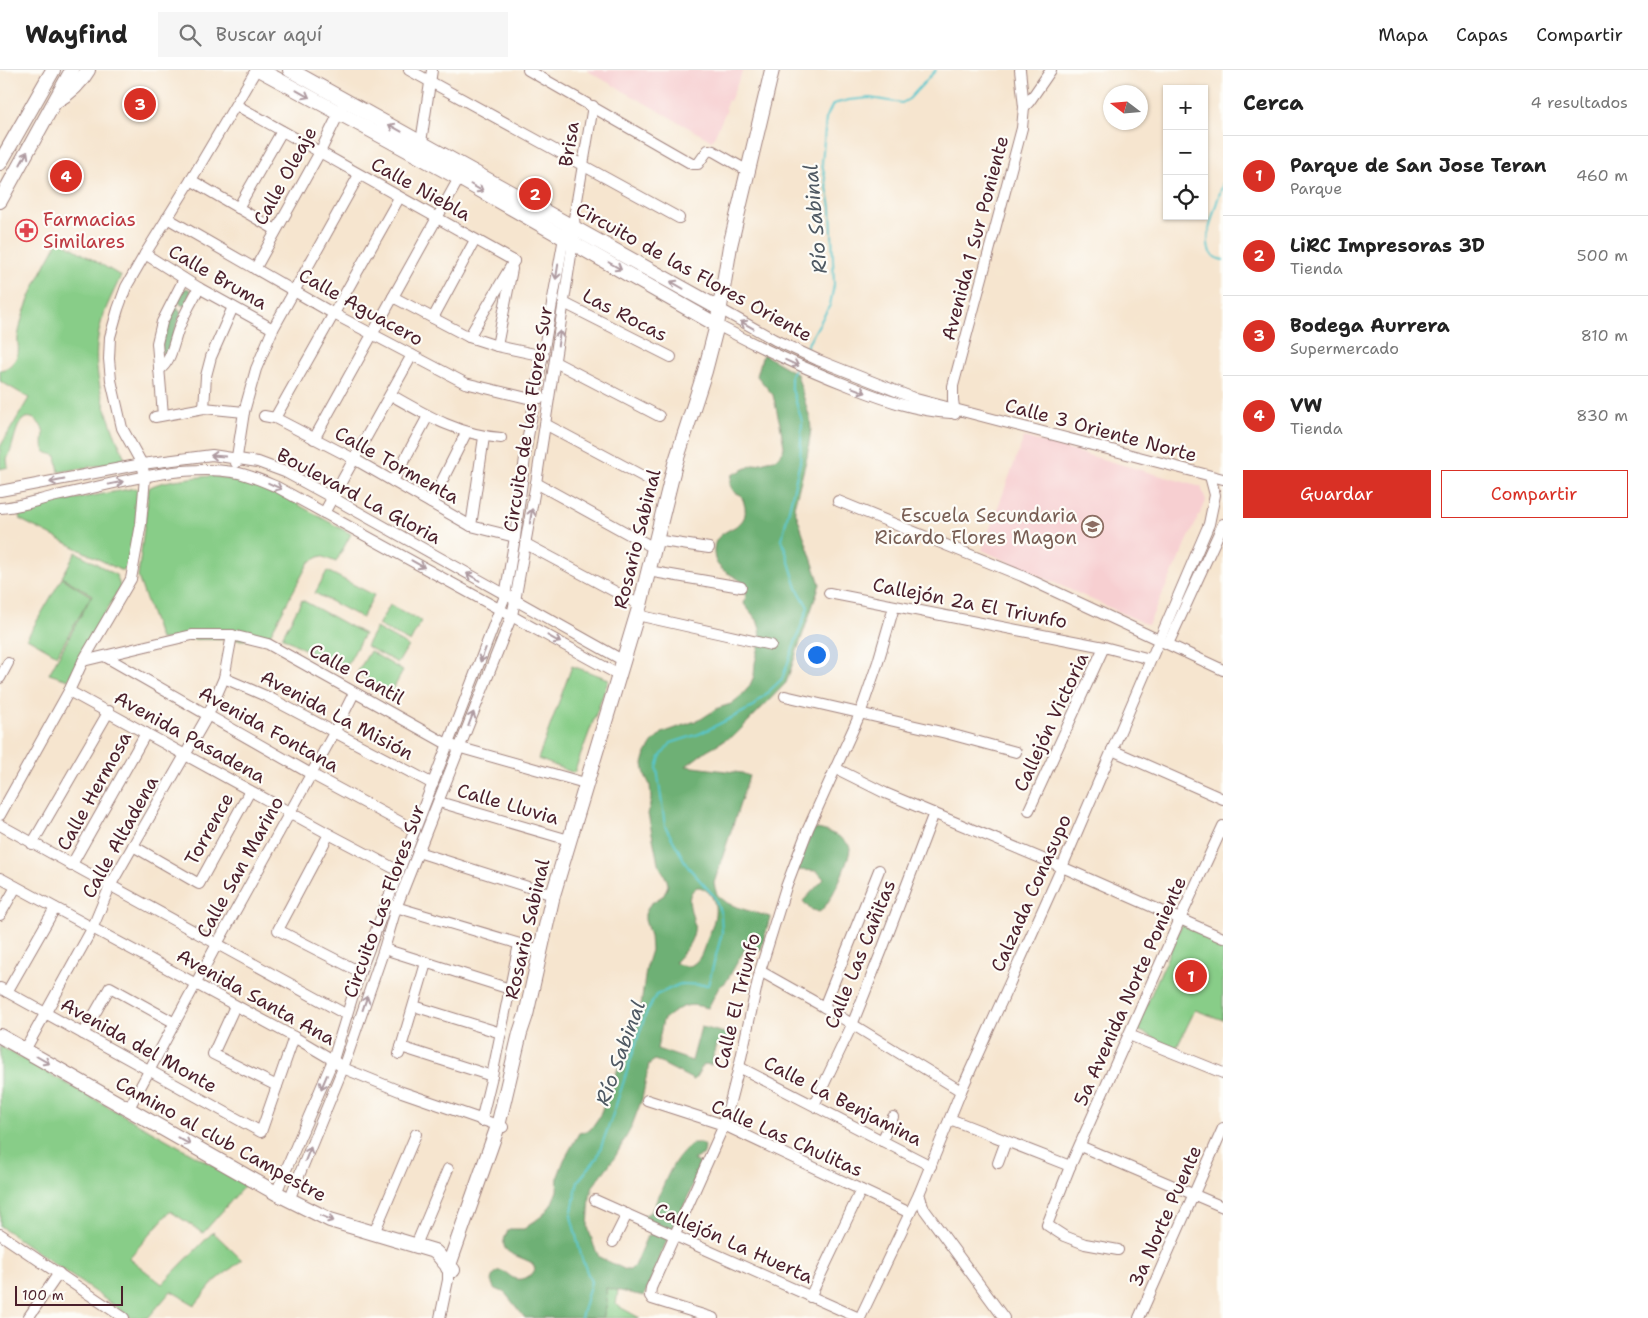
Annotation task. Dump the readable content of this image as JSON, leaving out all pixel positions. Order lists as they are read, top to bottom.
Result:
{
  "streets": {
    "main road": ["Circuito de las Flores Oriente", "Rosario Sabinal", "Camino al club Campestre"],
    "street": [
      "Brisa",
      "Calle Oleaje",
      "Calle Niebla",
      "Avenida 1 Sur Poniente",
      "Calle Bruma",
      "Calle Aguacero",
      "Las Rocas",
      "Circuito de las Flores Sur",
      "Calle 3 Oriente Norte",
      "Calle Tormenta",
      "Boulevard La Gloria",
      "Callejón 2a El Triunfo",
      "Calle Cantil",
      "Avenida La Misión",
      "Callejón Victoria",
      "Avenida Fontana",
      "Avenida Pasadena",
      "Calle Hermosa",
      "Calle Lluvia",
      "Torrence",
      "Calle Altadena",
      "Calle San Marino",
      "Calzada Conasupo",
      "Circuito Las Flores Sur",
      "Calle Las Cañitas",
      "5a Avenida Norte Poniente",
      "Avenida Santa Ana",
      "Calle El Triunfo",
      "Avenida del Monte",
      "Calle La Benjamina",
      "Calle Las Chulitas",
      "3a Norte Puente",
      "Callejón La Huerta"
    ]
  },
  "crossings": [
    ["Brisa", "Circuito de las Flores Oriente"],
    ["Brisa", "Circuito de las Flores Sur"],
    ["Calle Oleaje", "Calle Niebla"],
    ["Calle Oleaje", "Calle Aguacero"],
    ["Avenida 1 Sur Poniente", "Calle 3 Oriente Norte"],
    ["Circuito de las Flores Oriente", "Circuito de las Flores Sur"],
    ["Circuito de las Flores Oriente", "Calle 3 Oriente Norte"],
    ["Circuito de las Flores Oriente", "Rosario Sabinal"],
    ["Calle Aguacero", "Circuito de las Flores Sur"],
    ["Calle Aguacero", "Calle Tormenta"],
    ["Las Rocas", "Circuito de las Flores Sur"],
    ["Circuito de las Flores Sur", "Boulevard La Gloria"],
    ["Circuito de las Flores Sur", "Circuito Las Flores Sur"],
    ["Calle 3 Oriente Norte", "Calzada Conasupo"],
    ["Boulevard La Gloria", "Rosario Sabinal"],
    ["Boulevard La Gloria", "Circuito Las Flores Sur"],
    ["Rosario Sabinal", "Calle Cantil"],
    ["Rosario Sabinal", "Calle Lluvia"],
    ["Rosario Sabinal", "Avenida Santa Ana"],
    ["Callejón 2a El Triunfo", "Callejón Victoria"],
    ["Callejón 2a El Triunfo", "Calzada Conasupo"],
    ["Callejón 2a El Triunfo", "Calle El Triunfo"],
    ["Calle Cantil", "Avenida Fontana"],
    ["Calle Cantil", "Calle Altadena"],
    ["Calle Cantil", "Calle San Marino"],
    ["Calle Cantil", "Circuito Las Flores Sur"],
    ["Avenida La Misión", "Calle Altadena"],
    ["Avenida La Misión", "Calle San Marino"],
    ["Avenida Fontana", "Calle Altadena"],
    ["Avenida Fontana", "Calle San Marino"],
    ["Avenida Pasadena", "Calle Hermosa"],
    ["Avenida Pasadena", "Torrence"],
    ["Avenida Pasadena", "Calle Altadena"],
    ["Avenida Pasadena", "Calle San Marino"],
    ["Calle Lluvia", "Circuito Las Flores Sur"],
    ["Torrence", "Calle Altadena"],
    ["Calle Altadena", "Avenida Santa Ana"],
    ["Calle Altadena", "Avenida del Monte"],
    ["Calle Altadena", "Camino al club Campestre"],
    ["Calle San Marino", "Avenida Santa Ana"],
    ["Calle San Marino", "Avenida del Monte"],
    ["Calle San Marino", "Camino al club Campestre"],
    ["Calzada Conasupo", "Calle La Benjamina"],
    ["Calzada Conasupo", "Calle Las Chulitas"],
    ["Calzada Conasupo", "Callejón La Huerta"],
    ["Circuito Las Flores Sur", "Avenida Santa Ana"],
    ["Circuito Las Flores Sur", "Camino al club Campestre"],
    ["Calle Las Cañitas", "Calle La Benjamina"],
    ["Calle El Triunfo", "Calle La Benjamina"],
    ["Calle El Triunfo", "Calle Las Chulitas"],
    ["Calle El Triunfo", "Callejón La Huerta"]
  ],
  "one_way": ["Camino al club Campestre"],
  "water": ["Río Sabinal"],
  "places": {
    "pharmacy": ["Farmacias Similares"],
    "school or university": ["Escuela Secundaria Ricardo Flores Magon"]
  },
  "scale_bar": "100 m",
  "north": "left",
  "page": {
    "header": "Wayfind",
    "search": "Buscar aquí",
    "nav": ["Mapa", "Capas", "Compartir"],
    "heading": ["Cerca", "4 resultados"],
    "map_buttons": ["+", "−"],
    "pins": [
      "3",
      "4",
      "2",
      "1"
    ],
    "list": [
      {
        "mark": "1",
        "name": "Parque de San Jose Teran",
        "note": "Parque",
        "value": "460 m"
      },
      {
        "mark": "2",
        "name": "LiRC Impresoras 3D",
        "note": "Tienda",
        "value": "500 m"
      },
      {
        "mark": "3",
        "name": "Bodega Aurrera",
        "note": "Supermercado",
        "value": "810 m"
      },
      {
        "mark": "4",
        "name": "VW",
        "note": "Tienda",
        "value": "830 m"
      }
    ],
    "buttons": ["Guardar", "Compartir"],
    "scale": "100 m"
  }
}
